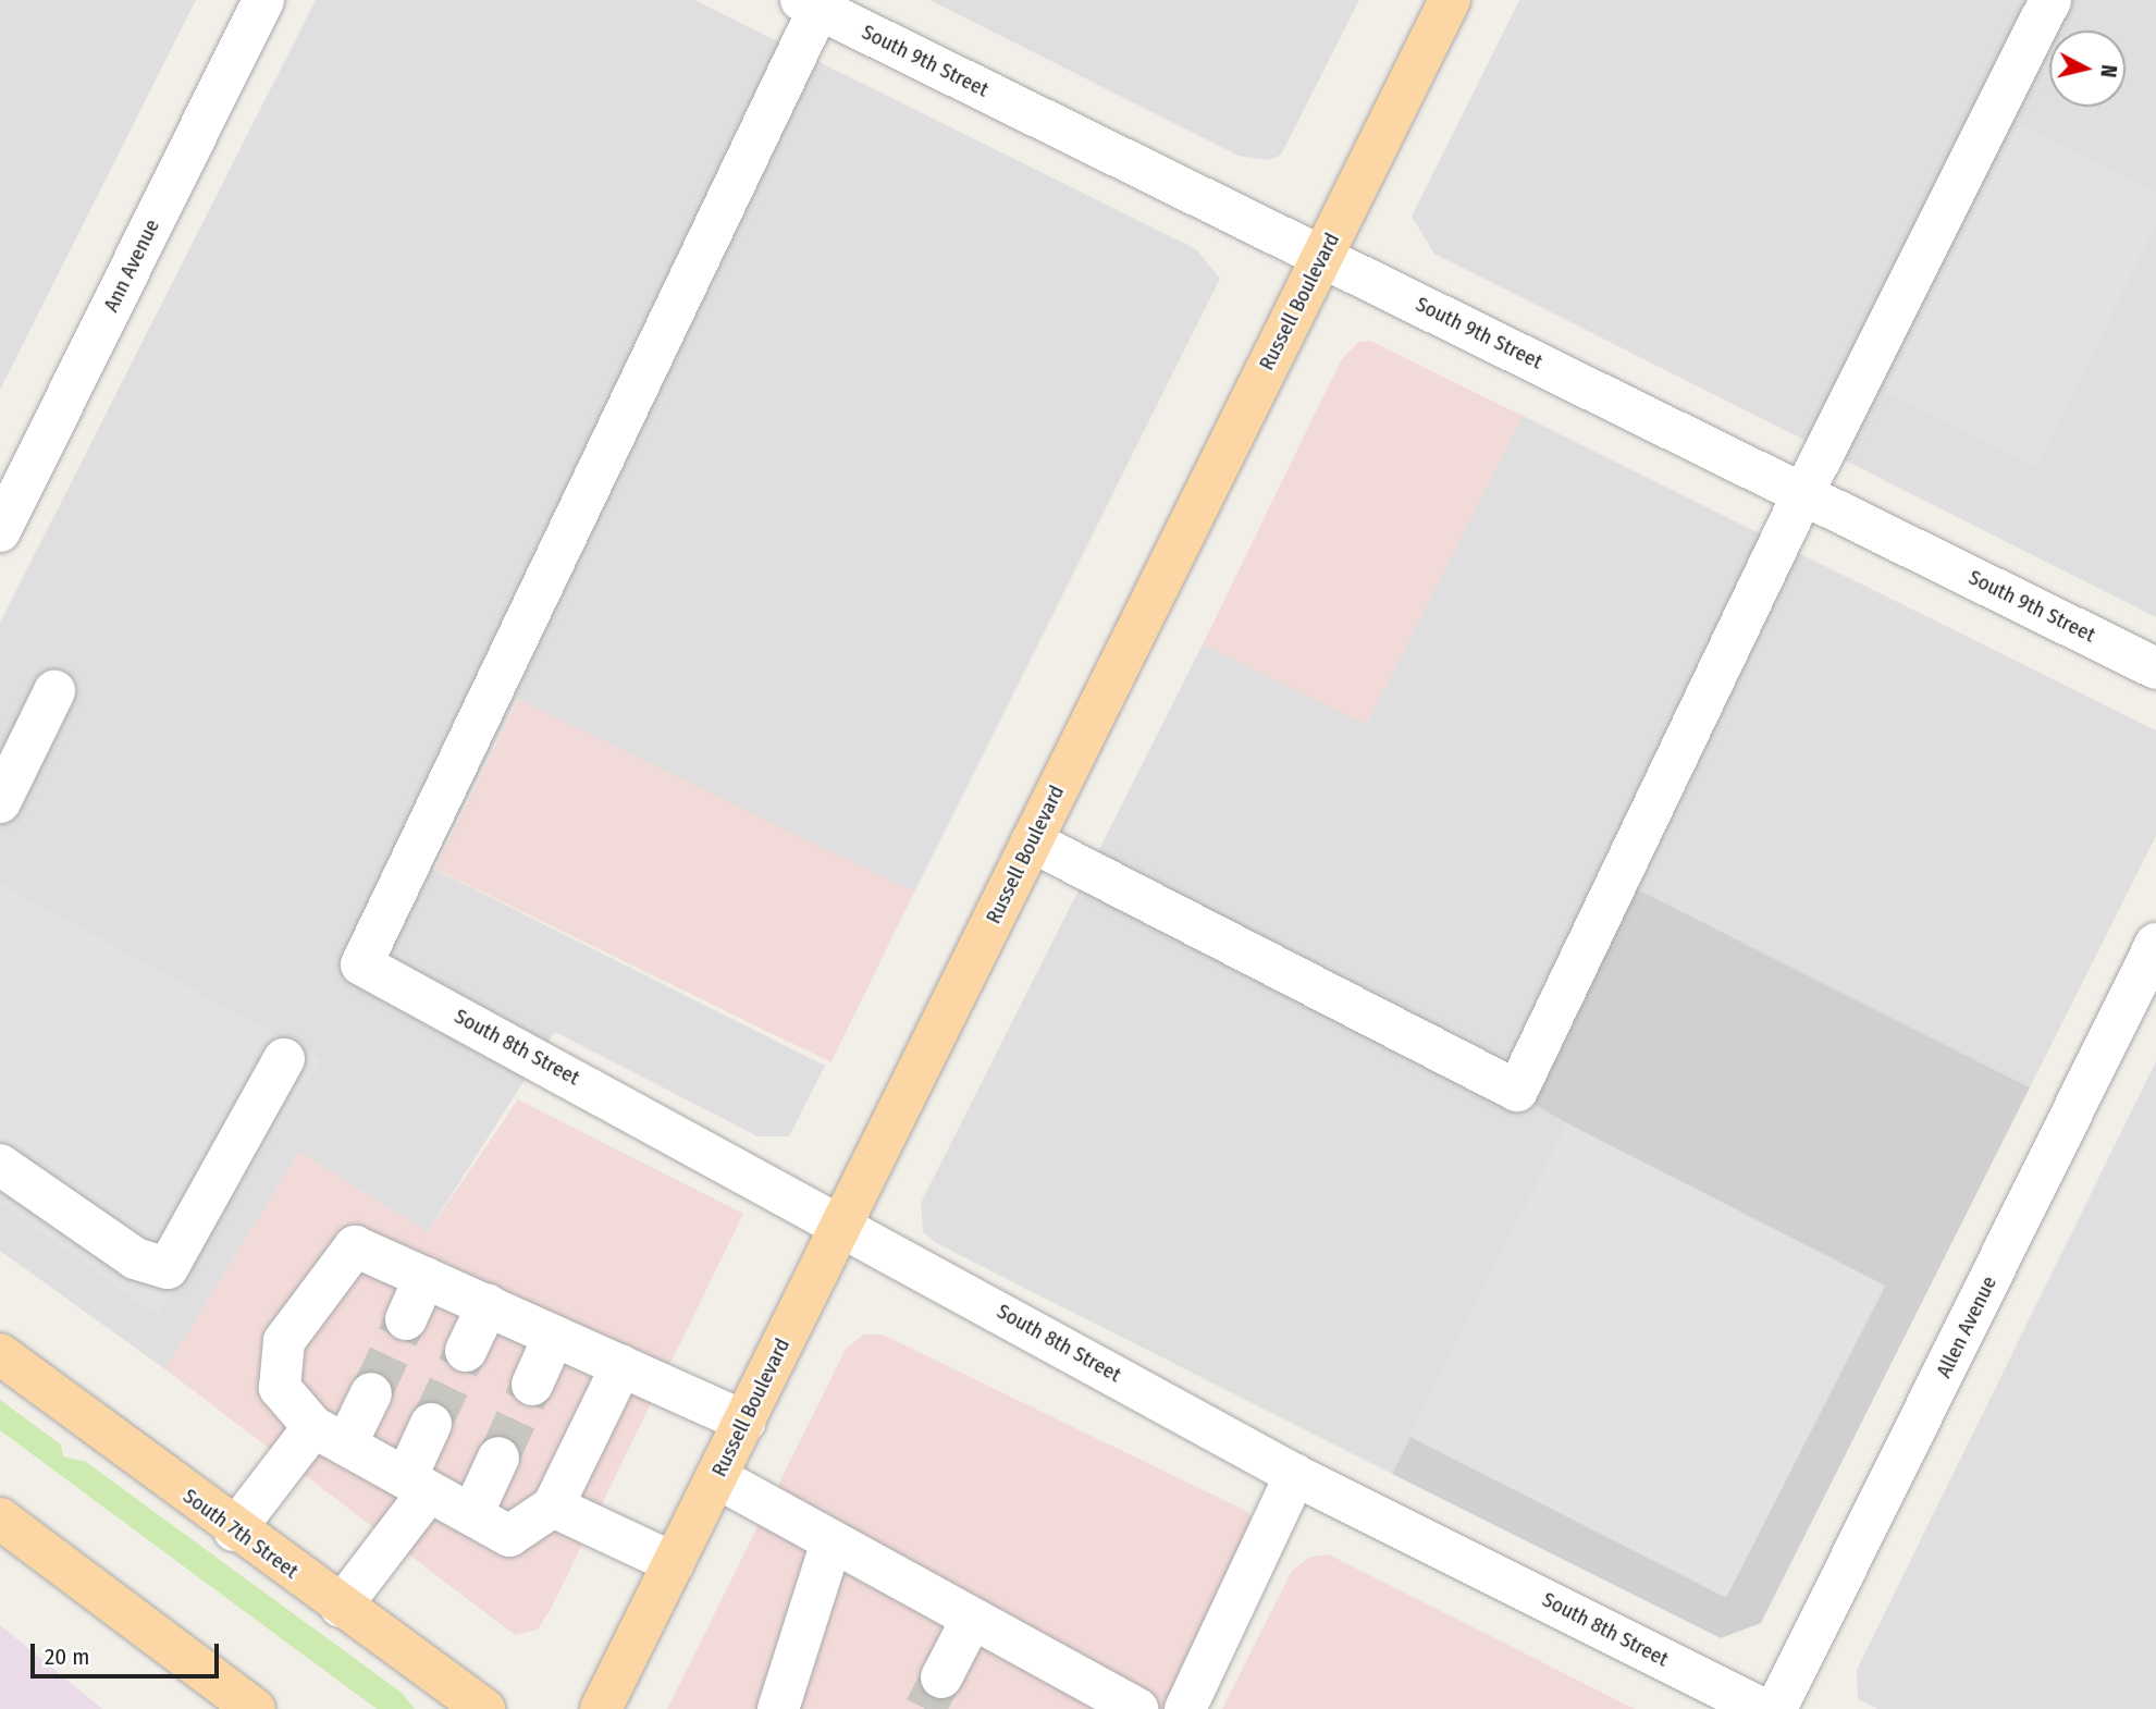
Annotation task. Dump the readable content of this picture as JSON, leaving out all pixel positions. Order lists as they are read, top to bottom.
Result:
{
  "streets": {
    "main road": ["Russell Boulevard", "South 7th Street"],
    "street": [
      "South 9th Street",
      "Ann Avenue",
      "South 8th Street",
      "Allen Avenue"
    ]
  },
  "crossings": [
    ["South 9th Street", "Russell Boulevard"],
    ["South 9th Street", "South 8th Street"],
    ["Russell Boulevard", "South 8th Street"]
  ],
  "scale_bar": "20 m",
  "north": "right"
}
